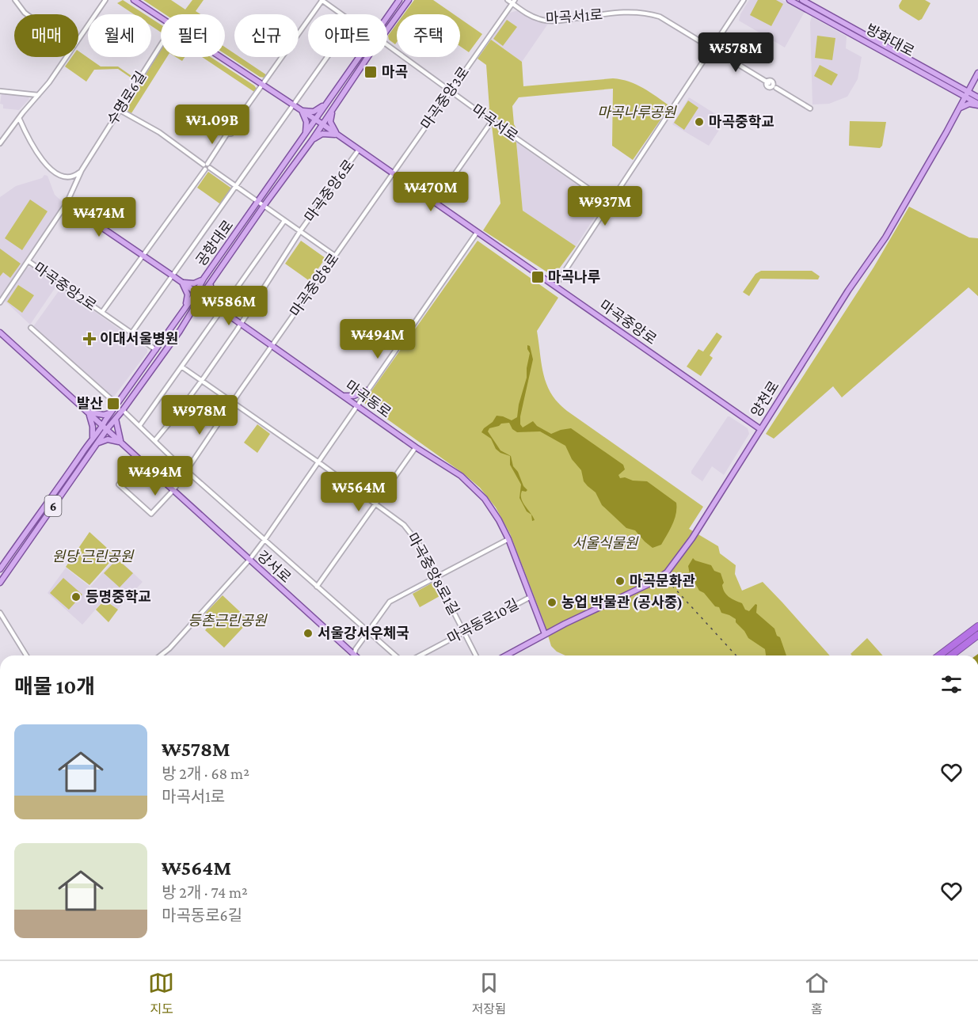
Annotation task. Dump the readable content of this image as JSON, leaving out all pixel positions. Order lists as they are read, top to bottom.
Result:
{
  "streets": {
    "main road": [
      "방화대로",
      "공항대로",
      "마곡중앙로",
      "마곡동로",
      "양천로",
      "6",
      "강서로"
    ],
    "street": [
      "마곡서1로",
      "수명로6길",
      "마곡중앙3로",
      "마곡서로",
      "마곡중앙6로",
      "마곡중앙8로",
      "마곡중앙2로",
      "마곡중앙8로1길",
      "마곡동로10길"
    ]
  },
  "crossings": [
    ["마곡서1로", "마곡중앙3로"],
    ["방화대로", "양천로"],
    ["수명로6길", "마곡중앙2로"],
    ["수명로6길", "마곡동로"],
    ["마곡중앙3로", "마곡서로"],
    ["마곡중앙3로", "마곡중앙8로"],
    ["마곡중앙3로", "마곡중앙로"],
    ["마곡중앙6로", "공항대로"],
    ["마곡중앙6로", "마곡중앙8로"],
    ["마곡중앙6로", "마곡중앙로"],
    ["마곡중앙6로", "마곡동로"],
    ["공항대로", "마곡중앙2로"],
    ["공항대로", "마곡중앙로"],
    ["공항대로", "마곡동로"],
    ["공항대로", "강서로"],
    ["마곡중앙8로", "마곡중앙로"],
    ["마곡중앙8로", "마곡동로"],
    ["마곡중앙8로", "강서로"],
    ["마곡중앙8로", "마곡중앙8로1길"],
    ["마곡중앙2로", "마곡중앙로"],
    ["마곡중앙2로", "마곡동로"],
    ["마곡중앙로", "양천로"],
    ["마곡동로", "양천로"],
    ["마곡동로", "마곡동로10길"],
    ["마곡중앙8로1길", "마곡동로10길"]
  ],
  "parks": [
    "마곡나루공원",
    "서울식물원",
    "원당 근린공원",
    "등촌근린공원"
  ],
  "places": {
    "transit": ["마곡", "마곡나루", "발산"],
    "other": [
      "마곡중학교",
      "마곡문화관",
      "등명중학교",
      "농업 박물관 (공사중)",
      "서울강서우체국"
    ],
    "health": ["이대서울병원"]
  },
  "page": {
    "chip": [
      "매매",
      "월세",
      "필터",
      "신규",
      "아파트",
      "주택"
    ],
    "price": [
      "₩578M",
      "₩1.09B",
      "₩470M",
      "₩937M",
      "₩474M",
      "₩586M",
      "₩494M",
      "₩978M",
      "₩494M",
      "₩564M"
    ],
    "heading": "매물 10개",
    "list": [
      {
        "name": "₩578M",
        "note": "방 2개 · 68 m² · 마곡서1로"
      },
      {
        "name": "₩564M",
        "note": "방 2개 · 74 m² · 마곡동로6길"
      }
    ],
    "tabs": ["지도", "저장됨", "홈"]
  }
}
